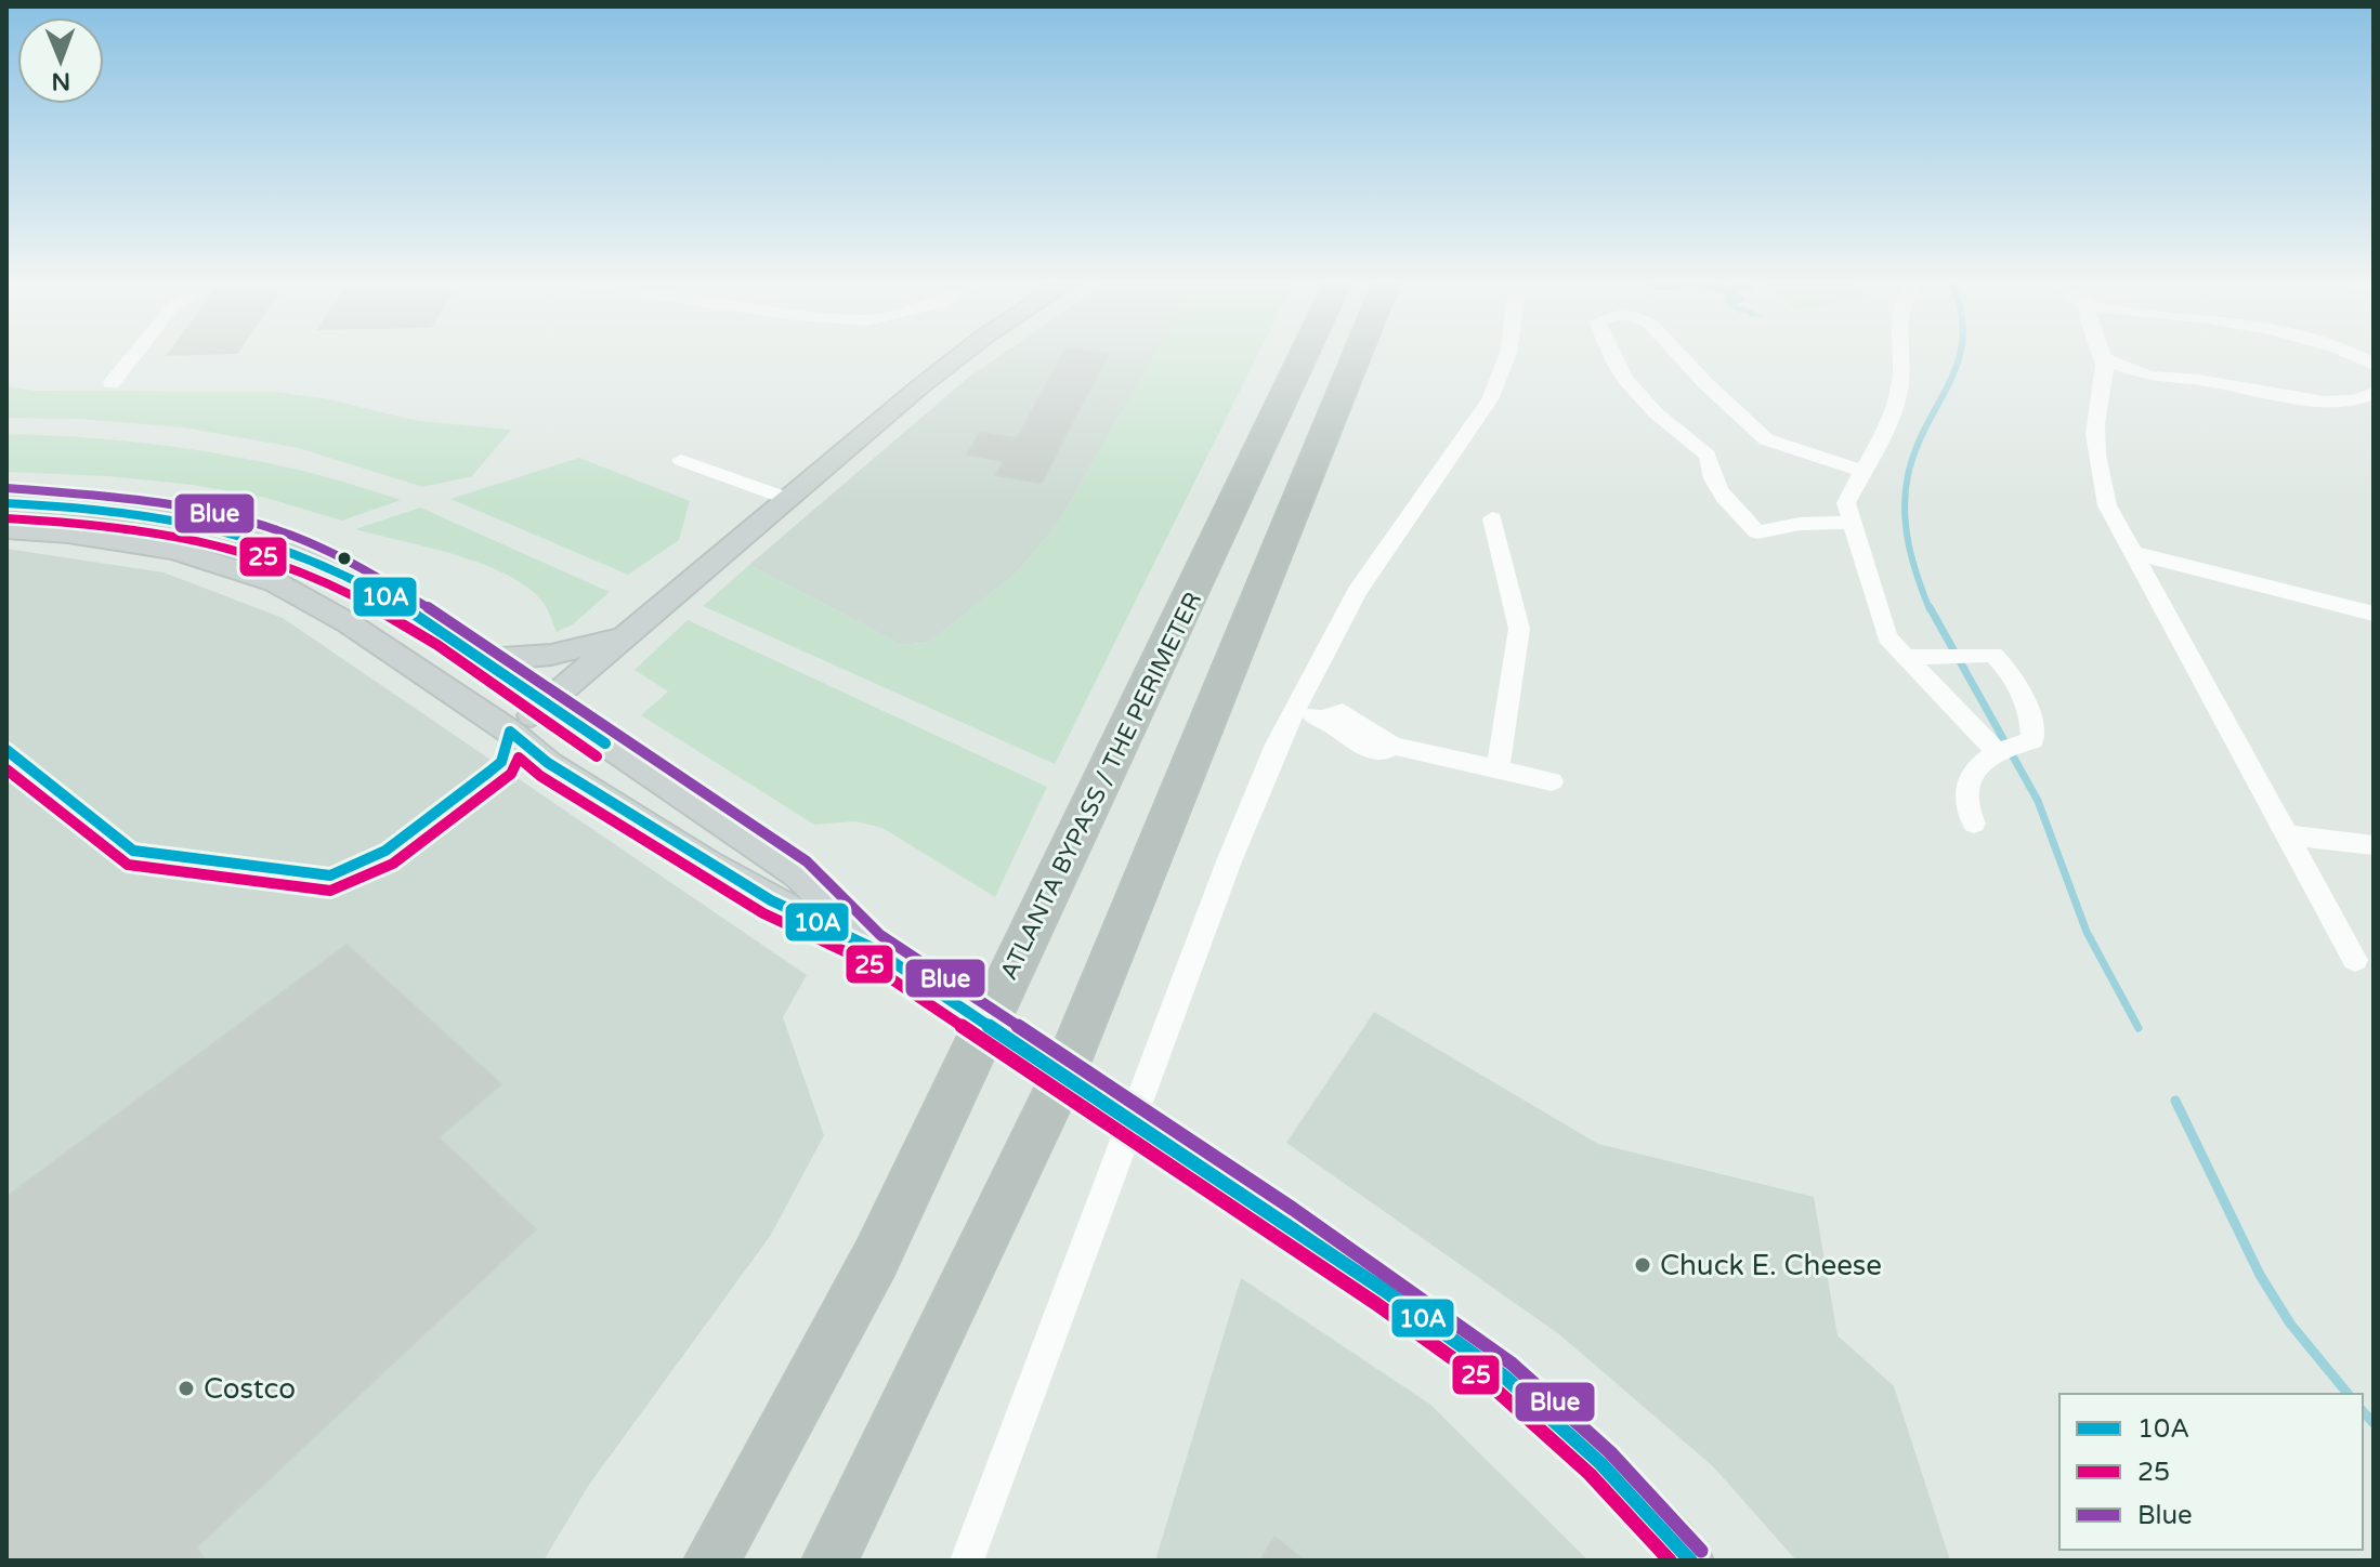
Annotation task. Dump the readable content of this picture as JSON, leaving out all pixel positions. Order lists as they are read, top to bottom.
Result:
{
  "streets": {
    "highway": ["ATLANTA BYPASS / THE PERIMETER"]
  },
  "places": ["Chuck E. Cheese", "Costco"],
  "lines": ["transit line Blue", "transit line 10A", "transit line 25"],
  "legend": ["10A", "25", "Blue"],
  "north": "bottom"
}
